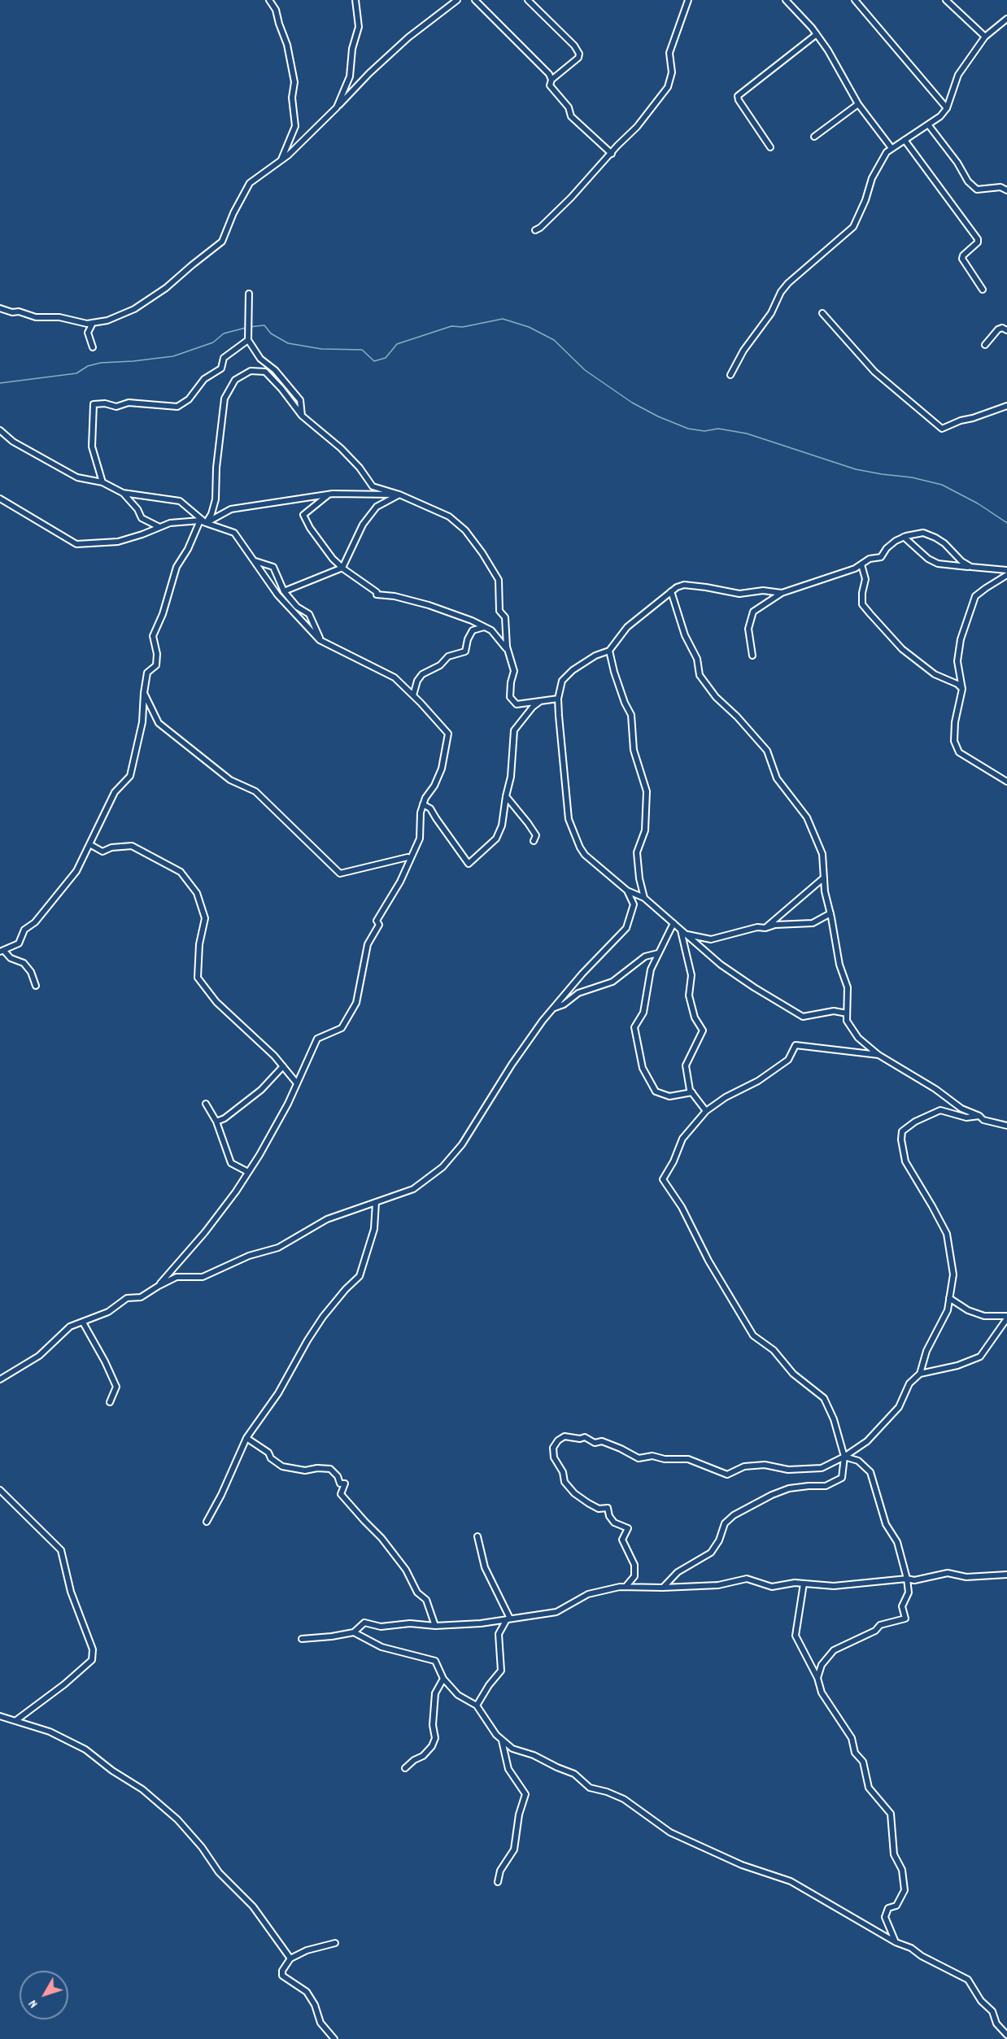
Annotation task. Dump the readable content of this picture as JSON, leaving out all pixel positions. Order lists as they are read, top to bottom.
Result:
{
  "north": "bottom left"
}
